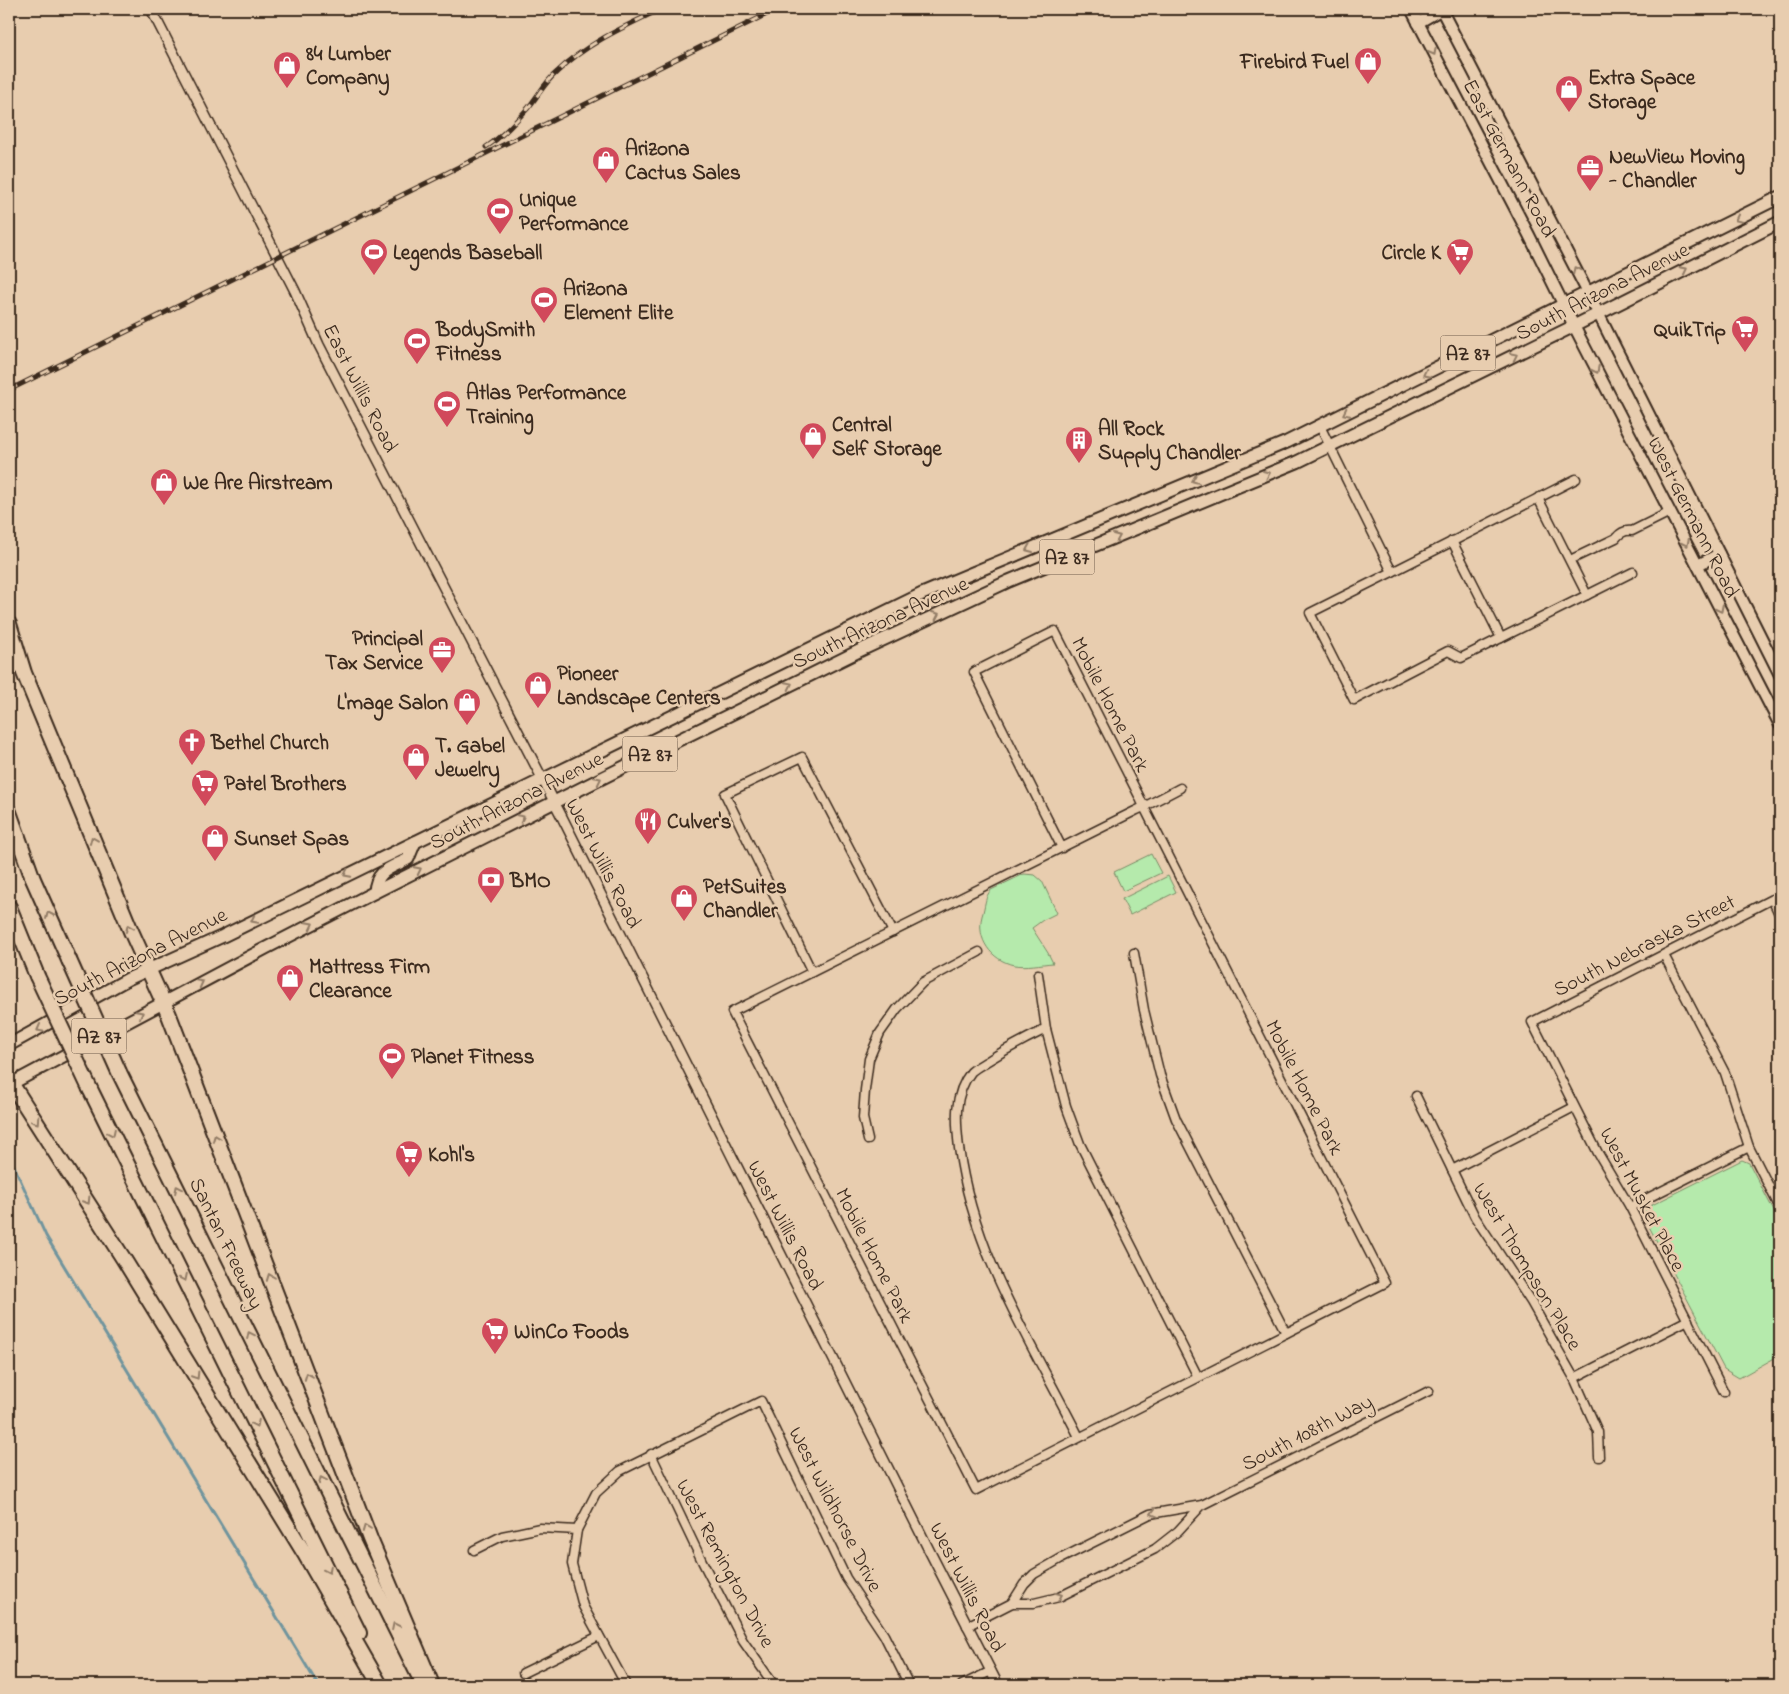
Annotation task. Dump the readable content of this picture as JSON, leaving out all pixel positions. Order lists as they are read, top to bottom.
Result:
{
  "streets": {
    "highway": ["Santan Freeway"],
    "main road": [
      "East Germann Road",
      "South Arizona Avenue",
      "AZ 87",
      "West Germann Road"
    ],
    "street": [
      "East Willis Road",
      "Mobile Home Park",
      "West Willis Road",
      "South Nebraska Street",
      "West Musket Place",
      "West Thompson Place",
      "South 108th Way",
      "West Wildhorse Drive",
      "West Remington Drive"
    ]
  },
  "crossings": [
    ["East Germann Road", "South Arizona Avenue"],
    ["East Germann Road", "West Germann Road"],
    ["South Arizona Avenue", "East Willis Road"],
    ["South Arizona Avenue", "West Germann Road"],
    ["South Arizona Avenue", "West Willis Road"],
    ["East Willis Road", "West Willis Road"],
    ["West Willis Road", "South 108th Way"],
    ["South Nebraska Street", "West Musket Place"],
    ["West Wildhorse Drive", "West Remington Drive"]
  ],
  "places": {
    "shop": [
      "Firebird Fuel",
      "84 Lumber Company",
      "Extra Space Storage",
      "Arizona Cactus Sales",
      "Central Self Storage",
      "We Are Airstream",
      "Pioneer Landscape Centers",
      "L'mage Salon",
      "T. Gabel Jewelry",
      "Sunset Spas",
      "PetSuites Chandler",
      "Mattress Firm Clearance"
    ],
    "office": ["NewView Moving - Chandler", "Principal Tax Service"],
    "sports": [
      "Unique Performance",
      "Legends Baseball",
      "Arizona Element Elite",
      "BodySmith Fitness",
      "Atlas Performance Training",
      "Planet Fitness"
    ],
    "supermarket": [
      "Circle K",
      "QuikTrip",
      "Patel Brothers",
      "Kohl's",
      "WinCo Foods"
    ],
    "building": ["All Rock Supply Chandler"],
    "church": ["Bethel Church"],
    "restaurant": ["Culver's"],
    "bank": ["BMO"]
  }
}
